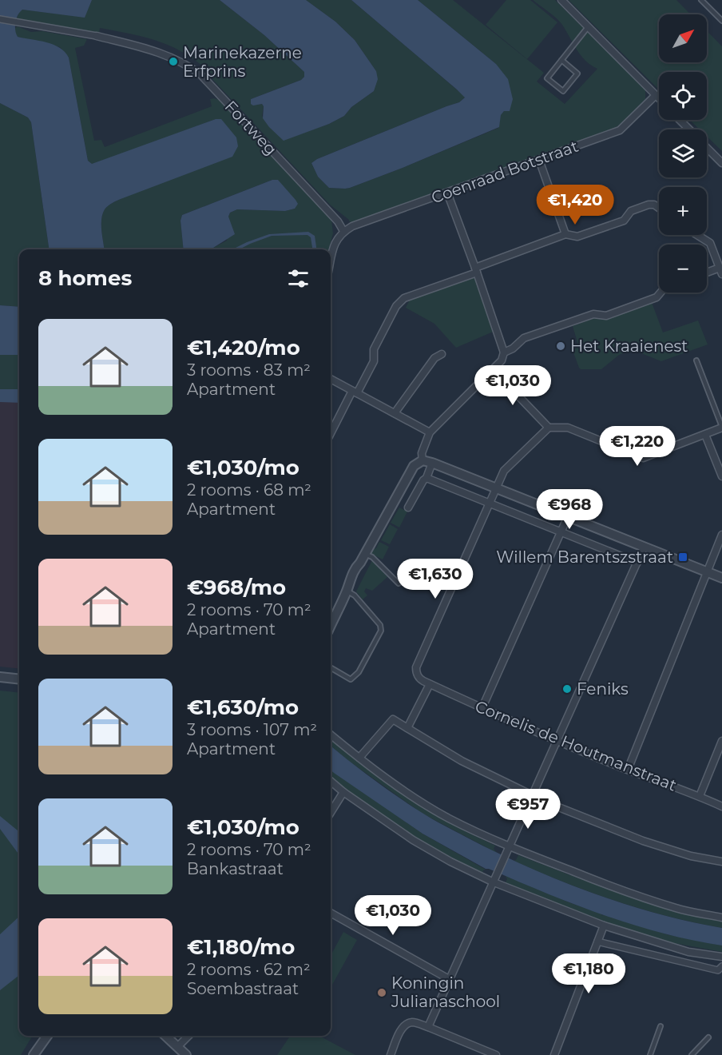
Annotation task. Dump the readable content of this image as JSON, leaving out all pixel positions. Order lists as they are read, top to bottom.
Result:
{
  "streets": {
    "street": ["Fortweg", "Coenraad Botstraat", "Cornelis de Houtmanstraat"]
  },
  "crossings": [
    ["Fortweg", "Coenraad Botstraat"]
  ],
  "places": {
    "other": [
      "Marinekazerne Erfprins",
      "Het Kraaienest",
      "Feniks",
      "Koningin Julianaschool"
    ],
    "transit": ["Willem Barentszstraat"]
  },
  "north": "top right",
  "page": {
    "map_buttons": ["+", "−"],
    "price": [
      "€1,420",
      "€1,030",
      "€1,220",
      "€968",
      "€1,630",
      "€957",
      "€1,030",
      "€1,180"
    ],
    "heading": "8 homes",
    "list": [
      {
        "name": "€1,420/mo",
        "note": "3 rooms · 83 m² · Apartment"
      },
      {
        "name": "€1,030/mo",
        "note": "2 rooms · 68 m² · Apartment"
      },
      {
        "name": "€968/mo",
        "note": "2 rooms · 70 m² · Apartment"
      },
      {
        "name": "€1,630/mo",
        "note": "3 rooms · 107 m² · Apartment"
      },
      {
        "name": "€1,030/mo",
        "note": "2 rooms · 70 m² · Bankastraat"
      },
      {
        "name": "€1,180/mo",
        "note": "2 rooms · 62 m² · Soembastraat"
      }
    ]
  }
}
